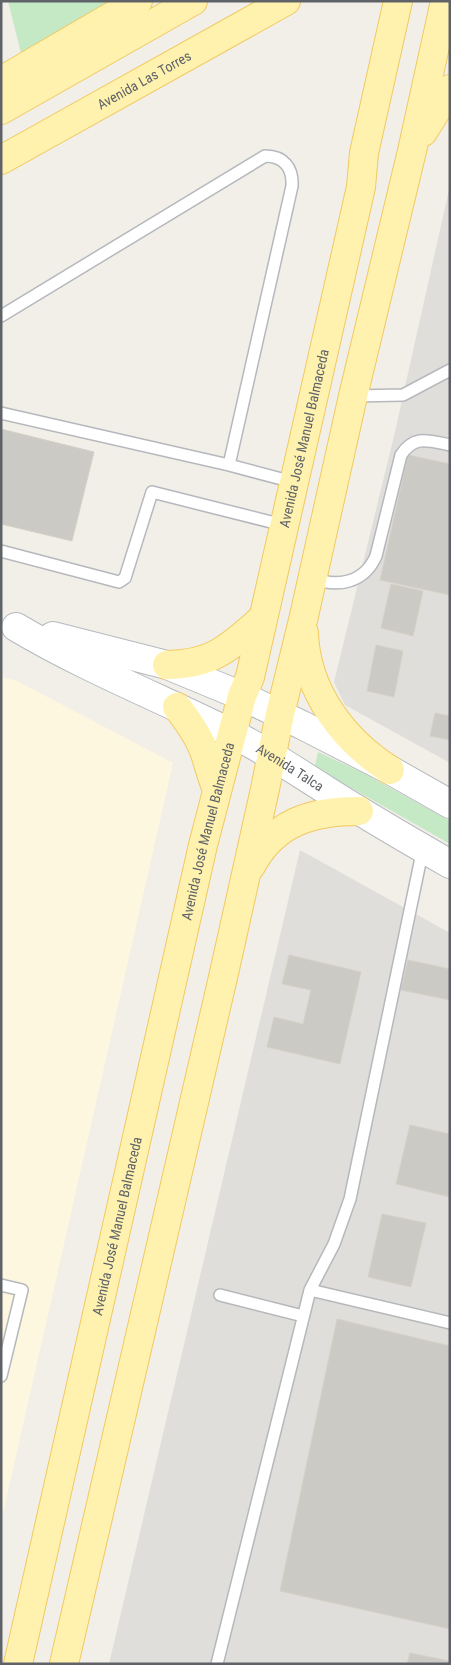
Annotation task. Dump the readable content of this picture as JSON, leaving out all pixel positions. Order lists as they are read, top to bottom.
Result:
{
  "streets": {
    "main road": ["Avenida Las Torres", "Avenida José Manuel Balmaceda", "Avenida Talca"]
  },
  "crossings": [
    ["Avenida José Manuel Balmaceda", "Avenida Talca"]
  ]
}
